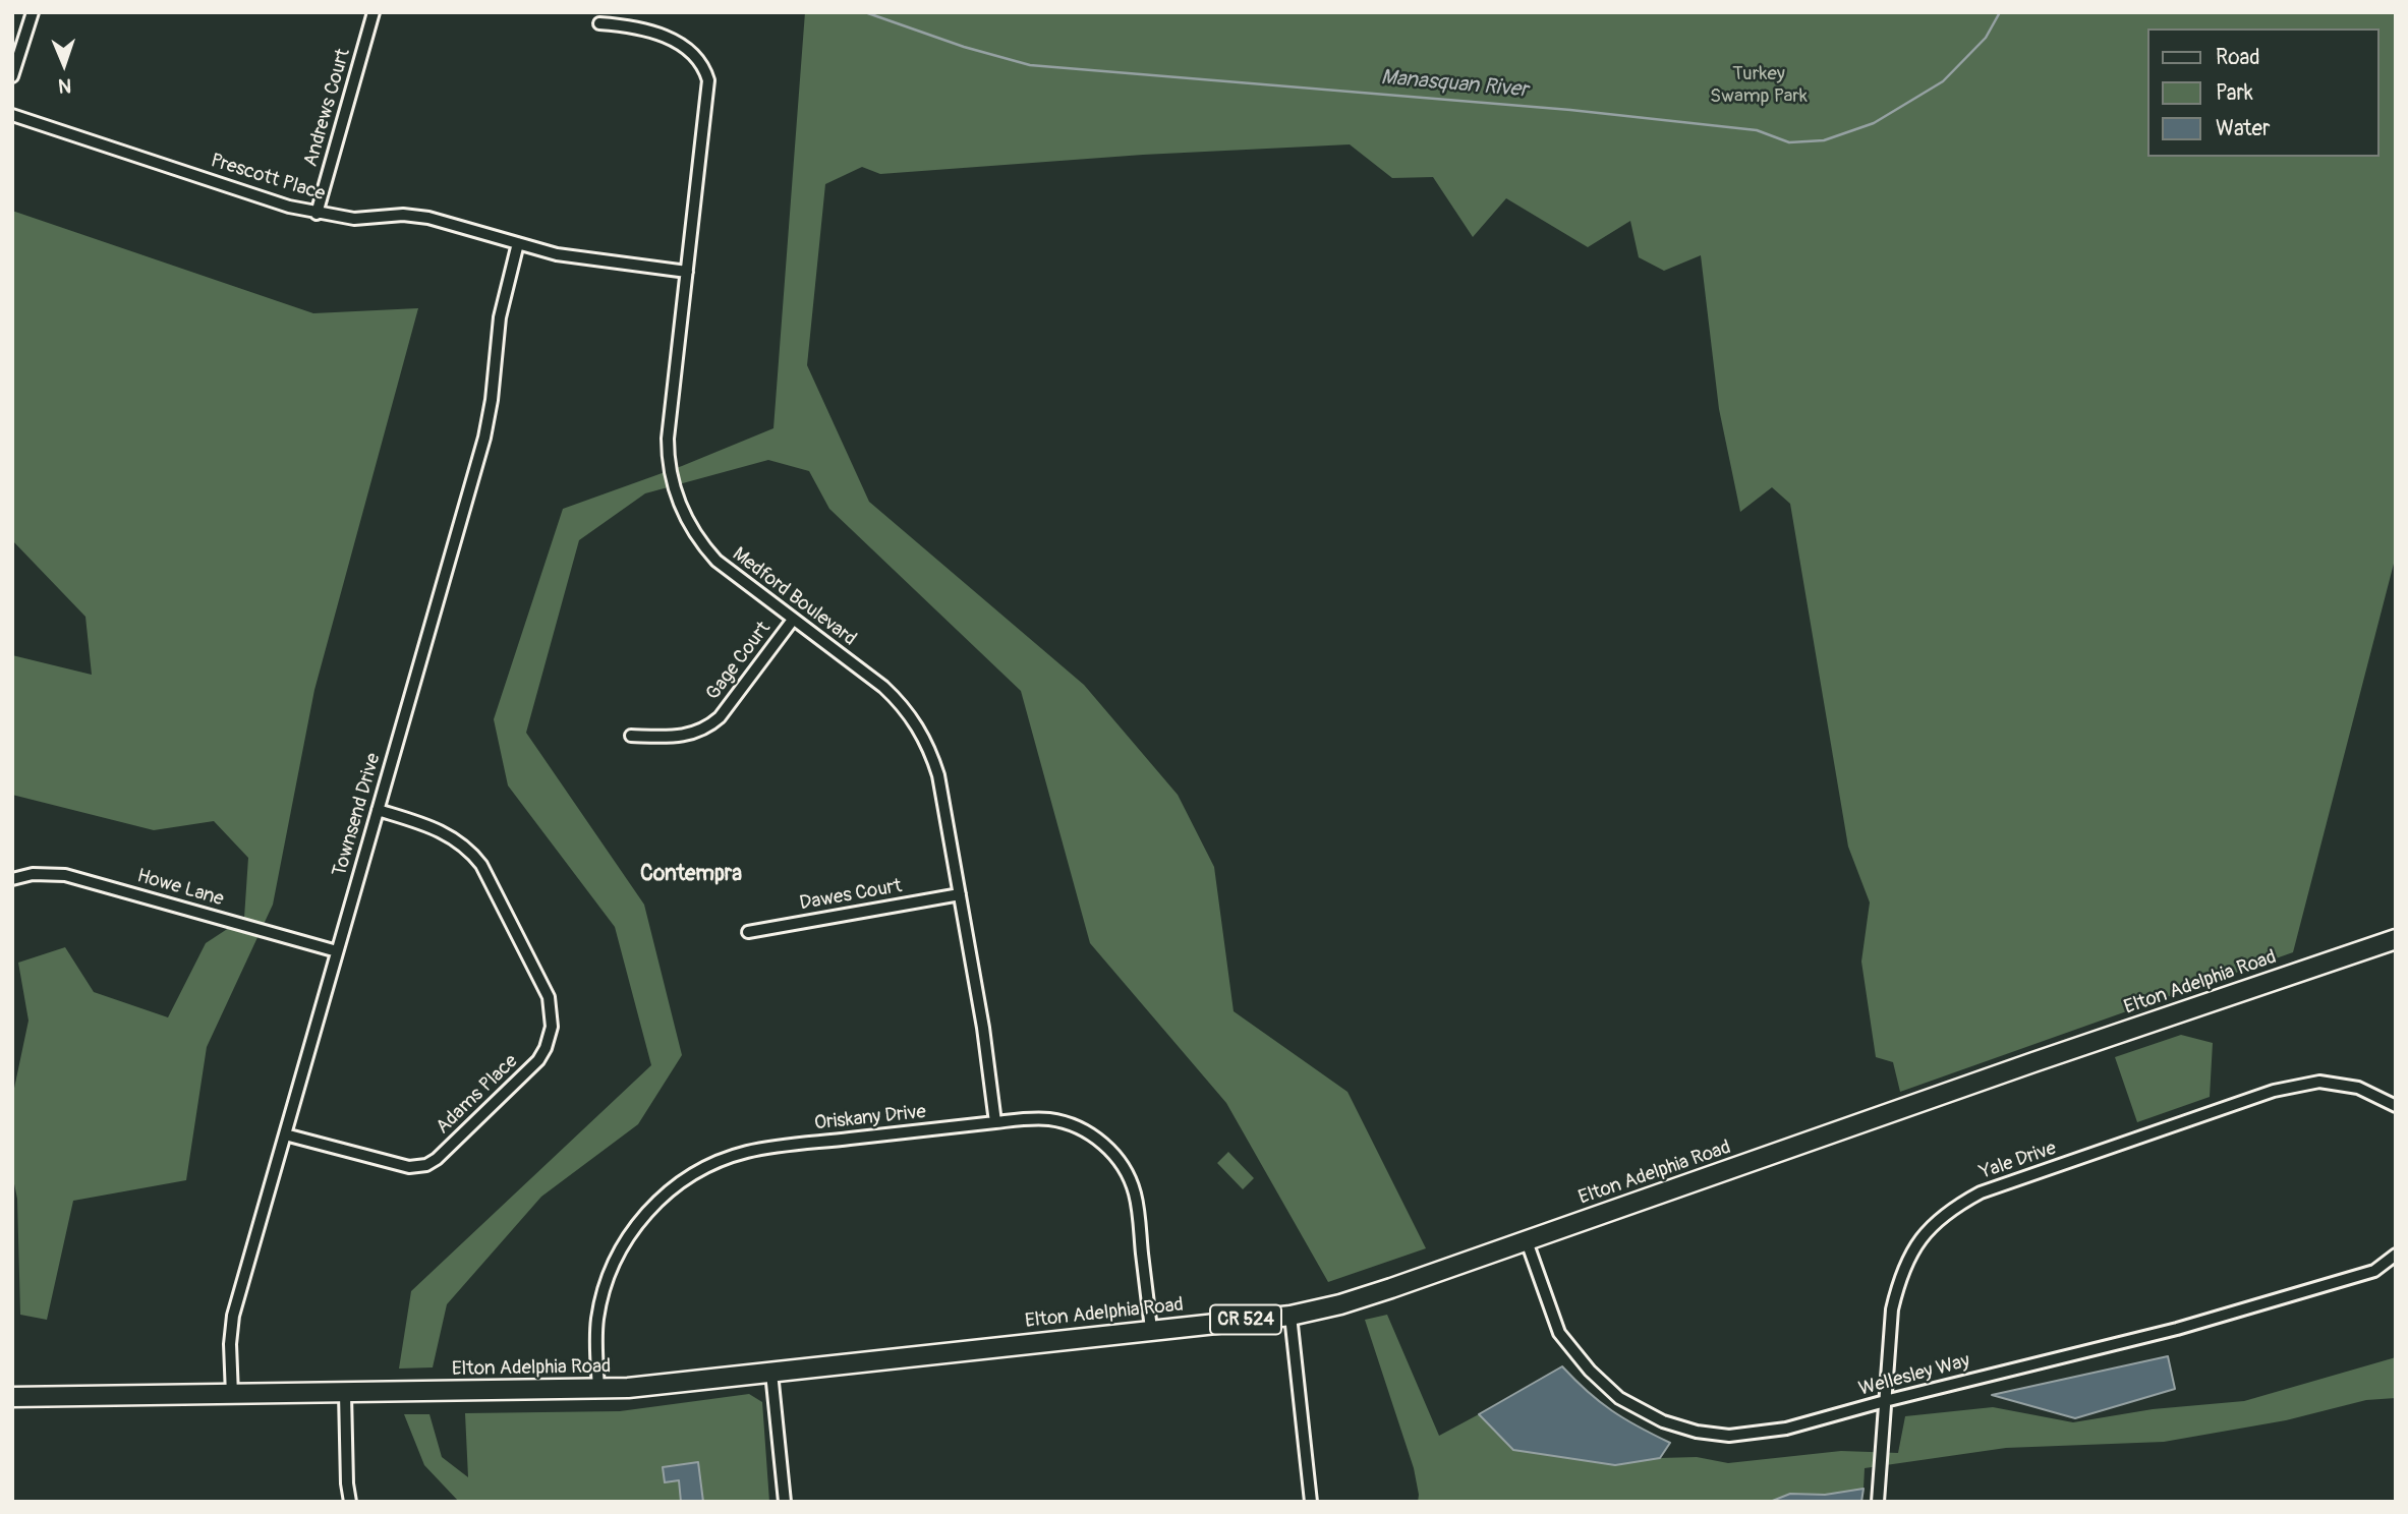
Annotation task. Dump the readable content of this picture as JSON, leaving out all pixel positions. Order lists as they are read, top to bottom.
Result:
{
  "streets": {
    "main road": ["Elton Adelphia Road", "CR 524"],
    "street": [
      "Andrews Court",
      "Prescott Place",
      "Medford Boulevard",
      "Gage Court",
      "Townsend Drive",
      "Howe Lane",
      "Dawes Court",
      "Adams Place",
      "Oriskany Drive",
      "Yale Drive",
      "Wellesley Way"
    ]
  },
  "crossings": [
    ["Andrews Court", "Prescott Place"],
    ["Prescott Place", "Medford Boulevard"],
    ["Prescott Place", "Townsend Drive"],
    ["Medford Boulevard", "Gage Court"],
    ["Medford Boulevard", "Dawes Court"],
    ["Medford Boulevard", "Oriskany Drive"],
    ["Townsend Drive", "Howe Lane"],
    ["Townsend Drive", "Elton Adelphia Road"],
    ["Townsend Drive", "Adams Place"],
    ["Elton Adelphia Road", "Oriskany Drive"],
    ["Elton Adelphia Road", "Wellesley Way"],
    ["Yale Drive", "Wellesley Way"]
  ],
  "districts": ["Contempra"],
  "water": ["Manasquan River"],
  "parks": ["Turkey Swamp Park"],
  "legend": ["Road", "Park", "Water"],
  "north": "bottom"
}
